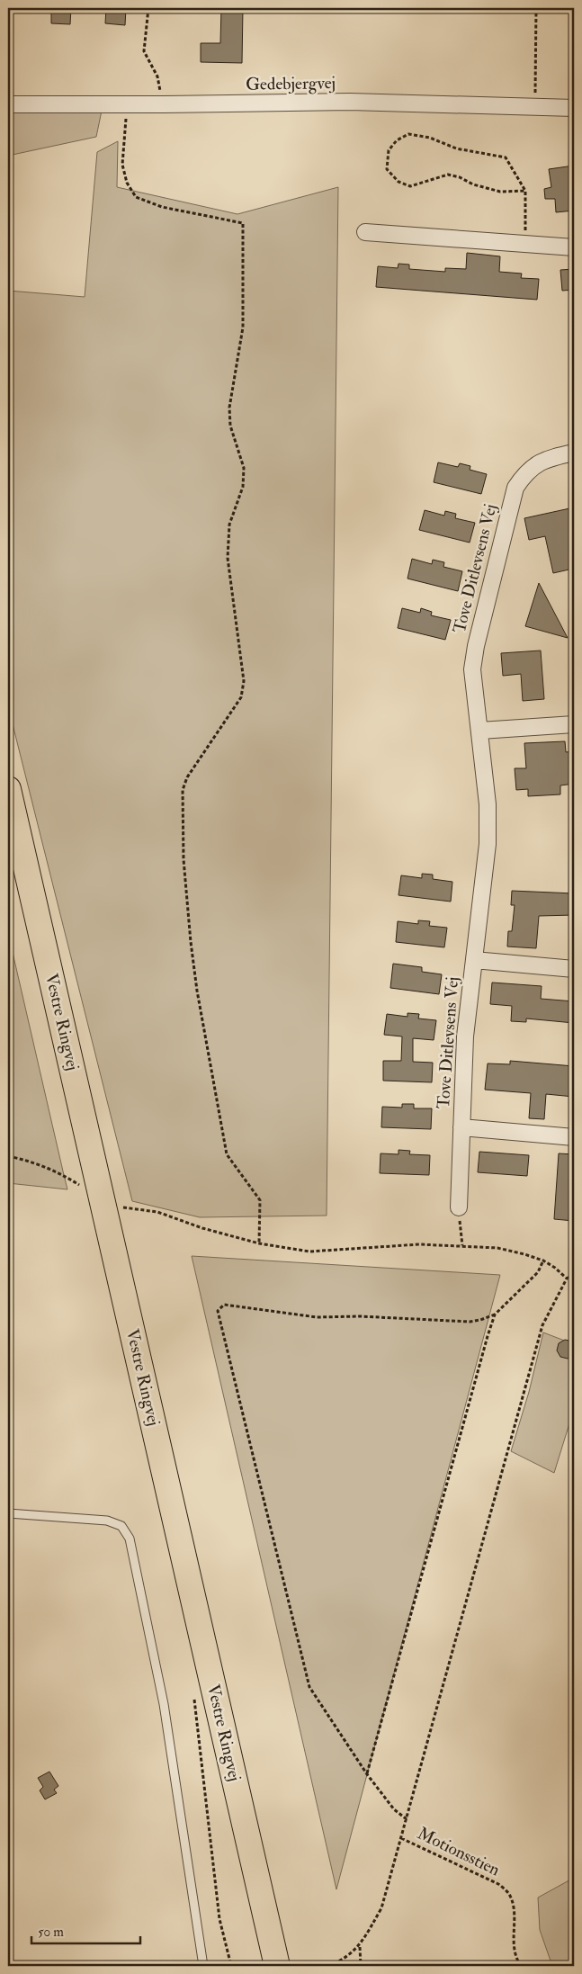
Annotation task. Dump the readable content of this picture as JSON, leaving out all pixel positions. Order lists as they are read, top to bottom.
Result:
{
  "streets": {
    "main road": ["Vestre Ringvej"],
    "street": ["Gedebjergvej", "Tove Ditlevsens Vej"],
    "path": ["Motionsstien"]
  },
  "scale_bar": "50 m"
}
